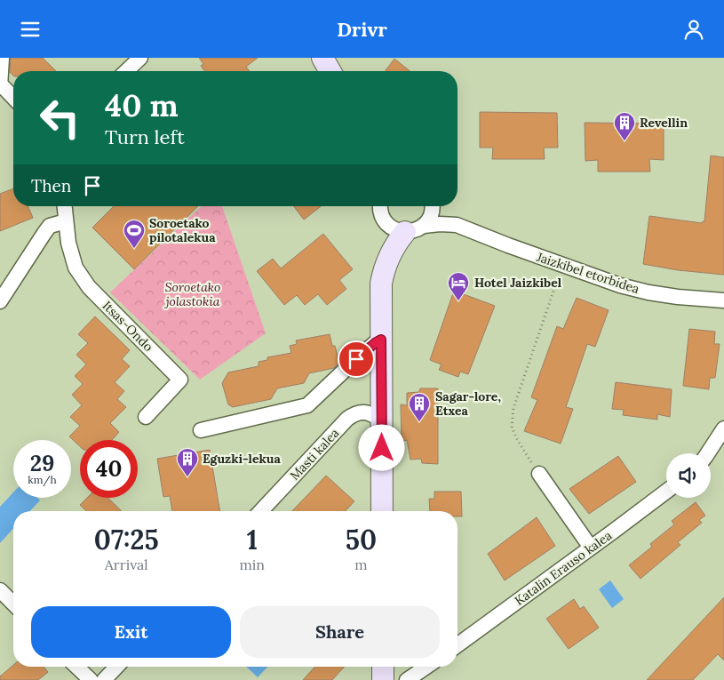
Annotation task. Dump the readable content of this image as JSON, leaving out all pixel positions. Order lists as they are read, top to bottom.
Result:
{
  "streets": {
    "street": [
      "Jaizkibel etorbidea",
      "Itsas-Ondo",
      "Masti kalea",
      "Katalin Erauso kalea"
    ]
  },
  "parks": ["Soroetako jolastokia"],
  "places": {
    "building": ["Revellin", "Sagar-lore, Etxea", "Eguzki-lekua"],
    "sports": ["Soroetako pilotalekua"],
    "hotel": ["Hotel Jaizkibel"]
  },
  "page": {
    "header": "Drivr",
    "turn": ["40 m", "Turn left"],
    "then": "Then",
    "speed": "29 km/h",
    "limit": "40",
    "eta": [
      "07:25",
      "Arrival",
      "1",
      "min",
      "50",
      "m"
    ],
    "buttons": ["Exit", "Share"]
  }
}
